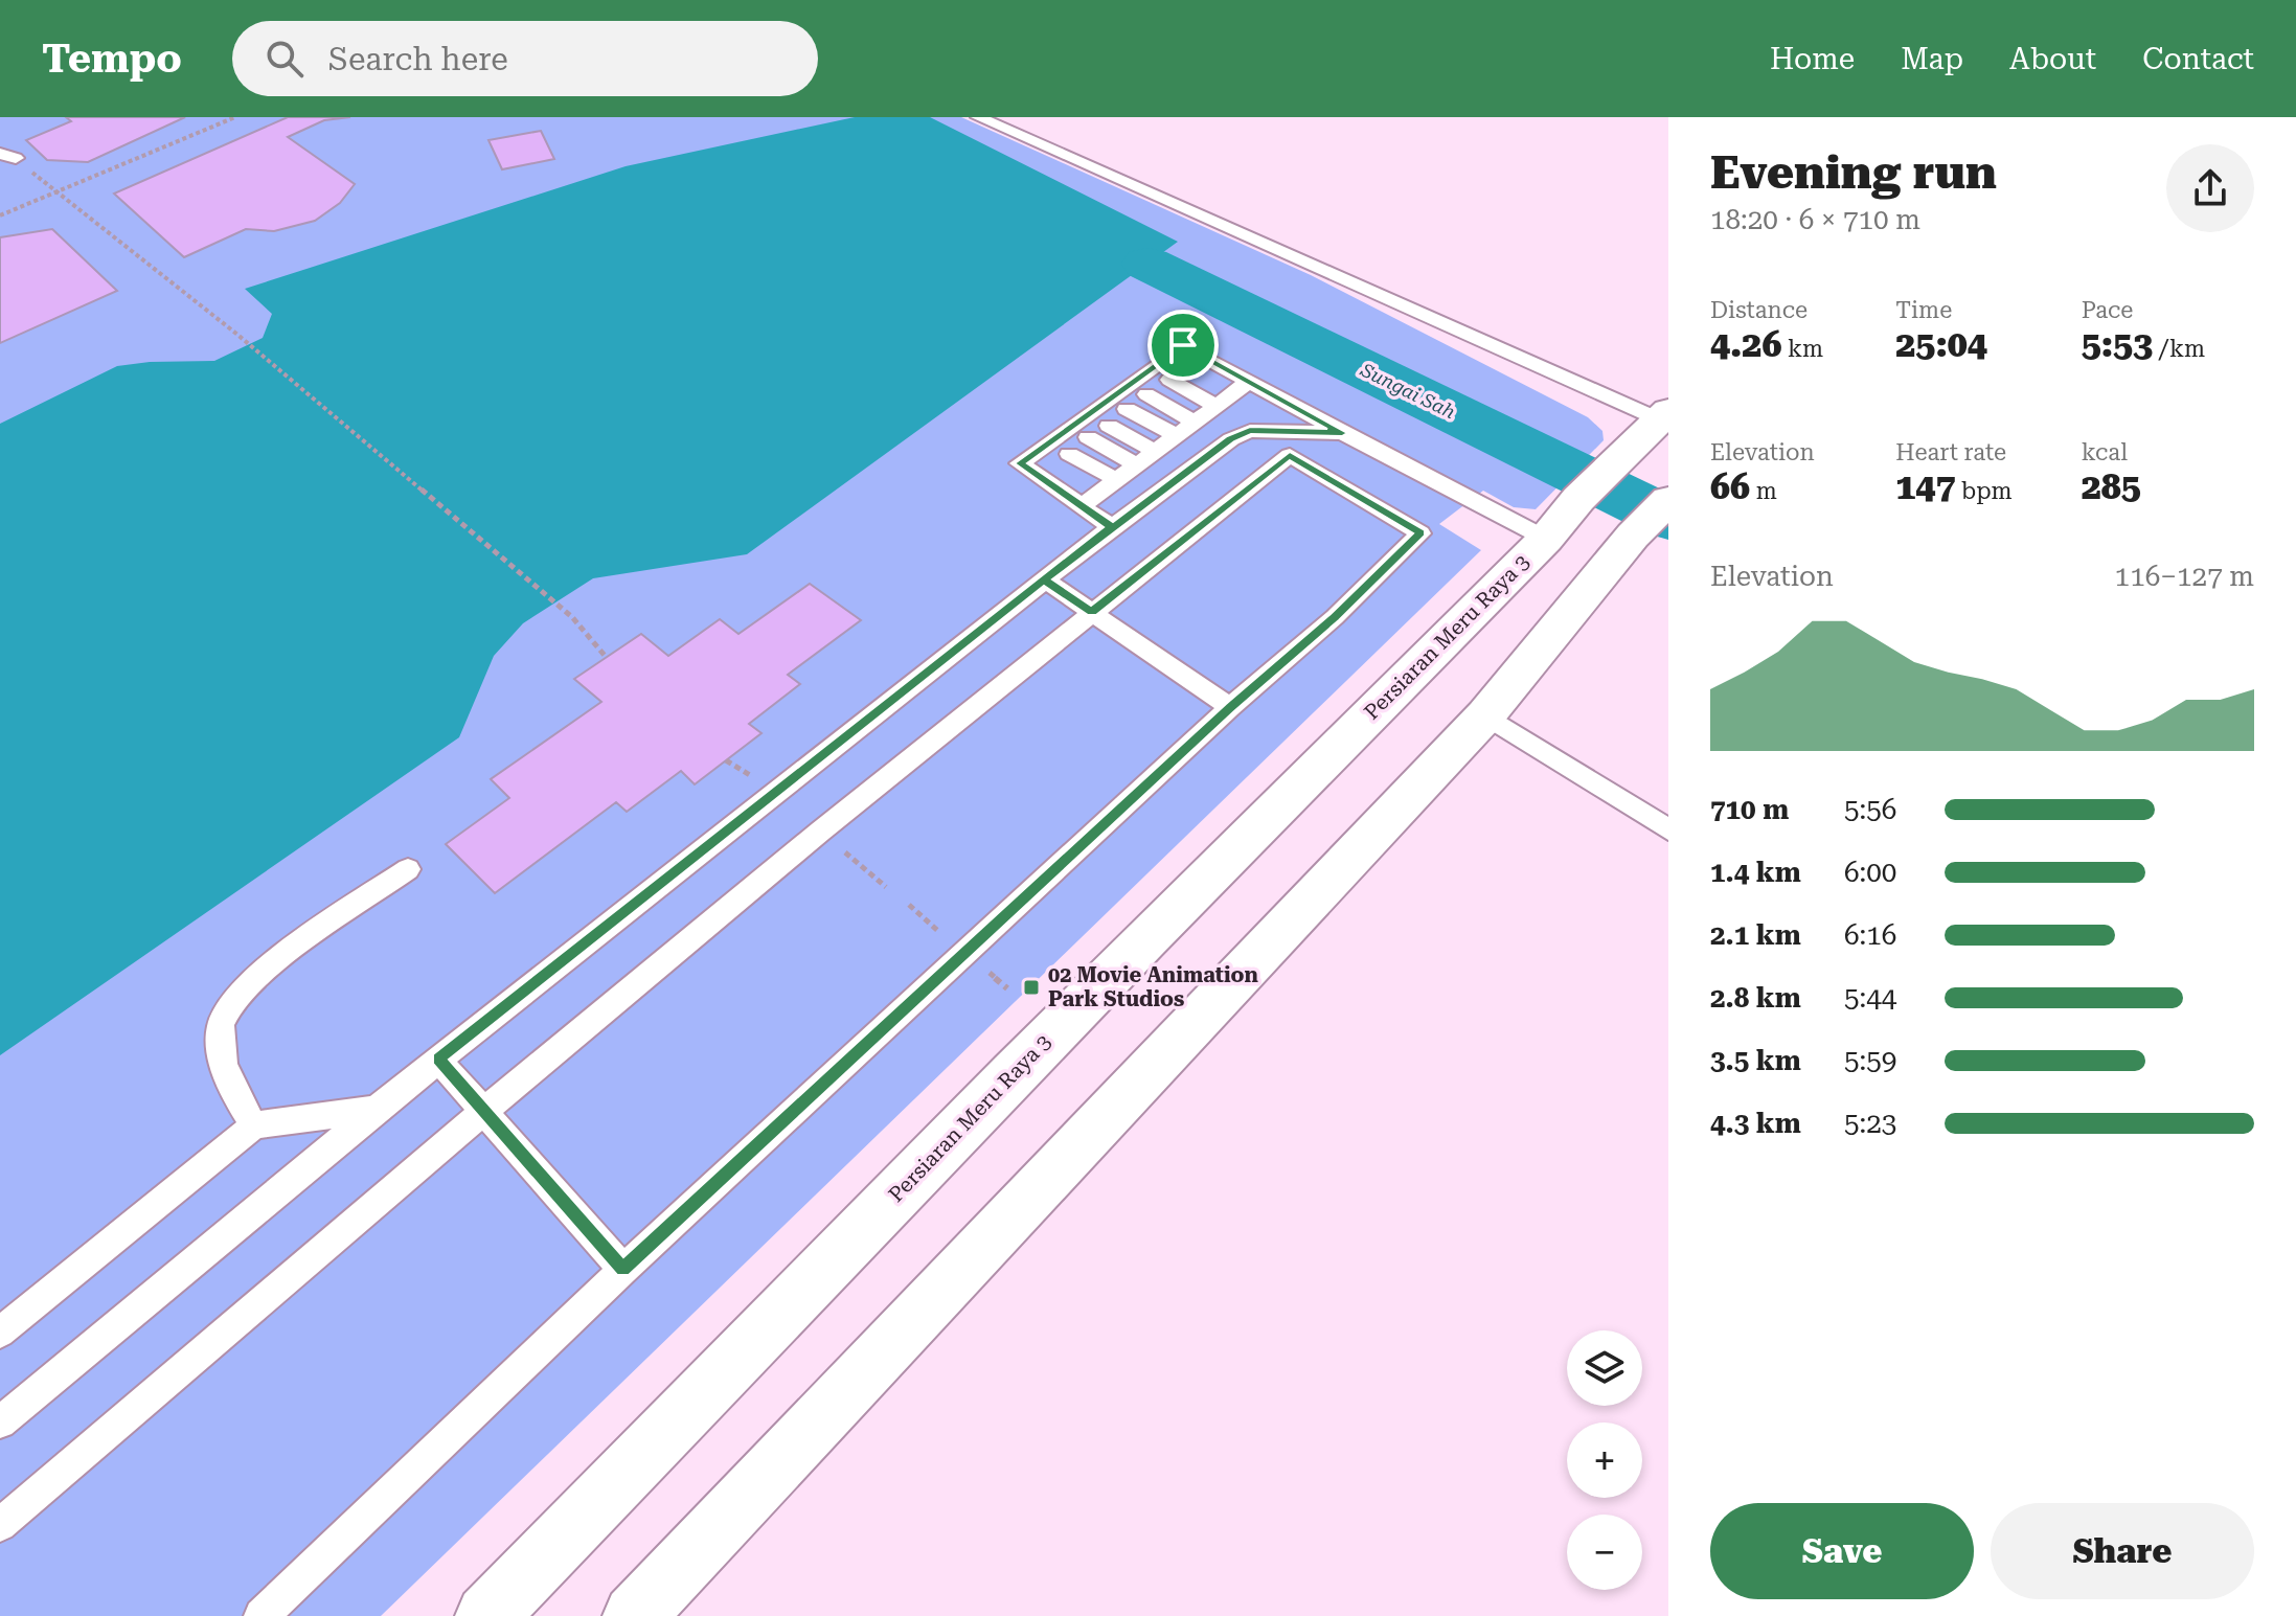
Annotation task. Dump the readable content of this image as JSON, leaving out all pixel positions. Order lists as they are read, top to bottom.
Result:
{
  "streets": {
    "street": ["Persiaran Meru Raya 3"]
  },
  "water": ["Sungai Sah"],
  "places": {
    "transit": ["02 Movie Animation Park Studios"]
  },
  "page": {
    "header": "Tempo",
    "search": "Search here",
    "nav": [
      "Home",
      "Map",
      "About",
      "Contact"
    ],
    "heading": ["Evening run", "18:20 · 6 × 710 m"],
    "stats": [
      ["Distance", "4.26 km"],
      ["Time", "25:04"],
      ["Pace", "5:53 /km"],
      ["Elevation", "66 m"],
      ["Heart rate", "147 bpm"],
      ["kcal", "285"]
    ],
    "chart": ["Elevation", "116–127 m"],
    "list": [
      {
        "name": "710 m",
        "note": "5:56"
      },
      {
        "name": "1.4 km",
        "note": "6:00"
      },
      {
        "name": "2.1 km",
        "note": "6:16"
      },
      {
        "name": "2.8 km",
        "note": "5:44"
      },
      {
        "name": "3.5 km",
        "note": "5:59"
      },
      {
        "name": "4.3 km",
        "note": "5:23"
      }
    ],
    "map_buttons": ["+", "−"],
    "buttons": ["Save", "Share"]
  }
}
